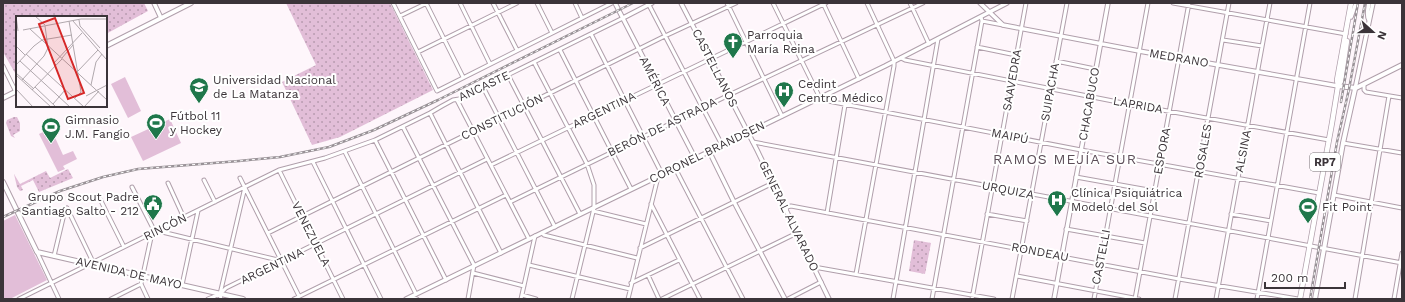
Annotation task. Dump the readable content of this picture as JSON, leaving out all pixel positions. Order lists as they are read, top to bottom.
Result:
{
  "streets": {
    "main road": ["MEDRANO", "RP7", "AVENIDA DE MAYO"],
    "street": [
      "CASTELLANOS",
      "SAAVEDRA",
      "AMÉRICA",
      "ANCASTE",
      "SUIPACHA",
      "CHACABUCO",
      "LAPRIDA",
      "ARGENTINA",
      "CONSTITUCIÓN",
      "BERÓN DE ASTRADA",
      "MAIPÚ",
      "ESPORA",
      "ROSALES",
      "ALSINA",
      "CORONEL BRANDSEN",
      "URQUIZA",
      "GENERAL ALVARADO",
      "RINCÓN",
      "VENEZUELA",
      "RONDEAU",
      "CASTELLI"
    ]
  },
  "crossings": [
    ["MEDRANO", "SAAVEDRA"],
    ["MEDRANO", "SUIPACHA"],
    ["MEDRANO", "CHACABUCO"],
    ["MEDRANO", "ESPORA"],
    ["MEDRANO", "ROSALES"],
    ["MEDRANO", "ALSINA"],
    ["MEDRANO", "RP7"],
    ["MEDRANO", "CASTELLI"],
    ["CASTELLANOS", "ARGENTINA"],
    ["CASTELLANOS", "CONSTITUCIÓN"],
    ["CASTELLANOS", "BERÓN DE ASTRADA"],
    ["CASTELLANOS", "CORONEL BRANDSEN"],
    ["CASTELLANOS", "GENERAL ALVARADO"],
    ["SAAVEDRA", "LAPRIDA"],
    ["SAAVEDRA", "MAIPÚ"],
    ["SAAVEDRA", "URQUIZA"],
    ["SAAVEDRA", "RONDEAU"],
    ["AMÉRICA", "ANCASTE"],
    ["AMÉRICA", "ARGENTINA"],
    ["AMÉRICA", "CONSTITUCIÓN"],
    ["AMÉRICA", "BERÓN DE ASTRADA"],
    ["AMÉRICA", "CORONEL BRANDSEN"],
    ["ANCASTE", "RINCÓN"],
    ["SUIPACHA", "LAPRIDA"],
    ["SUIPACHA", "MAIPÚ"],
    ["SUIPACHA", "URQUIZA"],
    ["SUIPACHA", "RONDEAU"],
    ["CHACABUCO", "LAPRIDA"],
    ["CHACABUCO", "MAIPÚ"],
    ["CHACABUCO", "URQUIZA"],
    ["CHACABUCO", "RONDEAU"],
    ["LAPRIDA", "ESPORA"],
    ["LAPRIDA", "ROSALES"],
    ["LAPRIDA", "ALSINA"],
    ["LAPRIDA", "CORONEL BRANDSEN"],
    ["LAPRIDA", "RP7"],
    ["LAPRIDA", "CASTELLI"],
    ["ARGENTINA", "VENEZUELA"],
    ["ARGENTINA", "AVENIDA DE MAYO"],
    ["CONSTITUCIÓN", "VENEZUELA"],
    ["MAIPÚ", "ESPORA"],
    ["MAIPÚ", "ROSALES"],
    ["MAIPÚ", "ALSINA"],
    ["MAIPÚ", "CORONEL BRANDSEN"],
    ["MAIPÚ", "RP7"],
    ["MAIPÚ", "CASTELLI"],
    ["ESPORA", "URQUIZA"],
    ["ESPORA", "RONDEAU"],
    ["ROSALES", "URQUIZA"],
    ["ROSALES", "RONDEAU"],
    ["ALSINA", "URQUIZA"],
    ["ALSINA", "RONDEAU"],
    ["CORONEL BRANDSEN", "GENERAL ALVARADO"],
    ["RP7", "URQUIZA"],
    ["RP7", "RONDEAU"],
    ["URQUIZA", "GENERAL ALVARADO"],
    ["URQUIZA", "CASTELLI"],
    ["GENERAL ALVARADO", "RONDEAU"],
    ["RINCÓN", "VENEZUELA"],
    ["RINCÓN", "AVENIDA DE MAYO"],
    ["RONDEAU", "CASTELLI"]
  ],
  "districts": ["RAMOS MEJÍA SUR"],
  "places": {
    "church": ["Parroquia María Reina"],
    "school or university": ["Universidad Nacional de La Matanza"],
    "hospital": ["Cedint Centro Médico", "Clínica Psiquiátrica Modelo del Sol"],
    "sports": ["Fútbol 11 y Hockey", "Gimnasio J.M. Fangio", "Fit Point"],
    "public building": ["Grupo Scout Padre Santiago Salto - 212"]
  },
  "scale_bar": "200 m",
  "north": "right"
}
